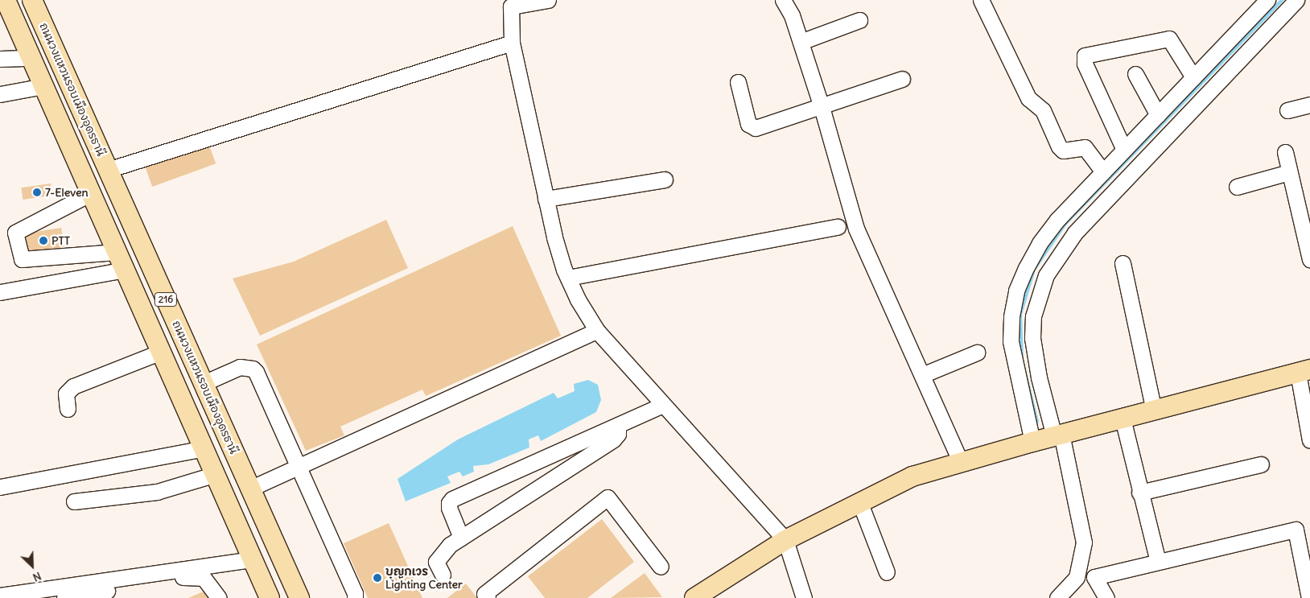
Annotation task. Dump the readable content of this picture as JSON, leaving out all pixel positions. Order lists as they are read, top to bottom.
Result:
{
  "streets": {
    "main road": ["ถนนวงแหวนรอบเมืองอุดรธานี", "216"]
  },
  "places": ["7-Eleven", "PTT", "บุญกเวร Lighting Center"],
  "north": "bottom right"
}
